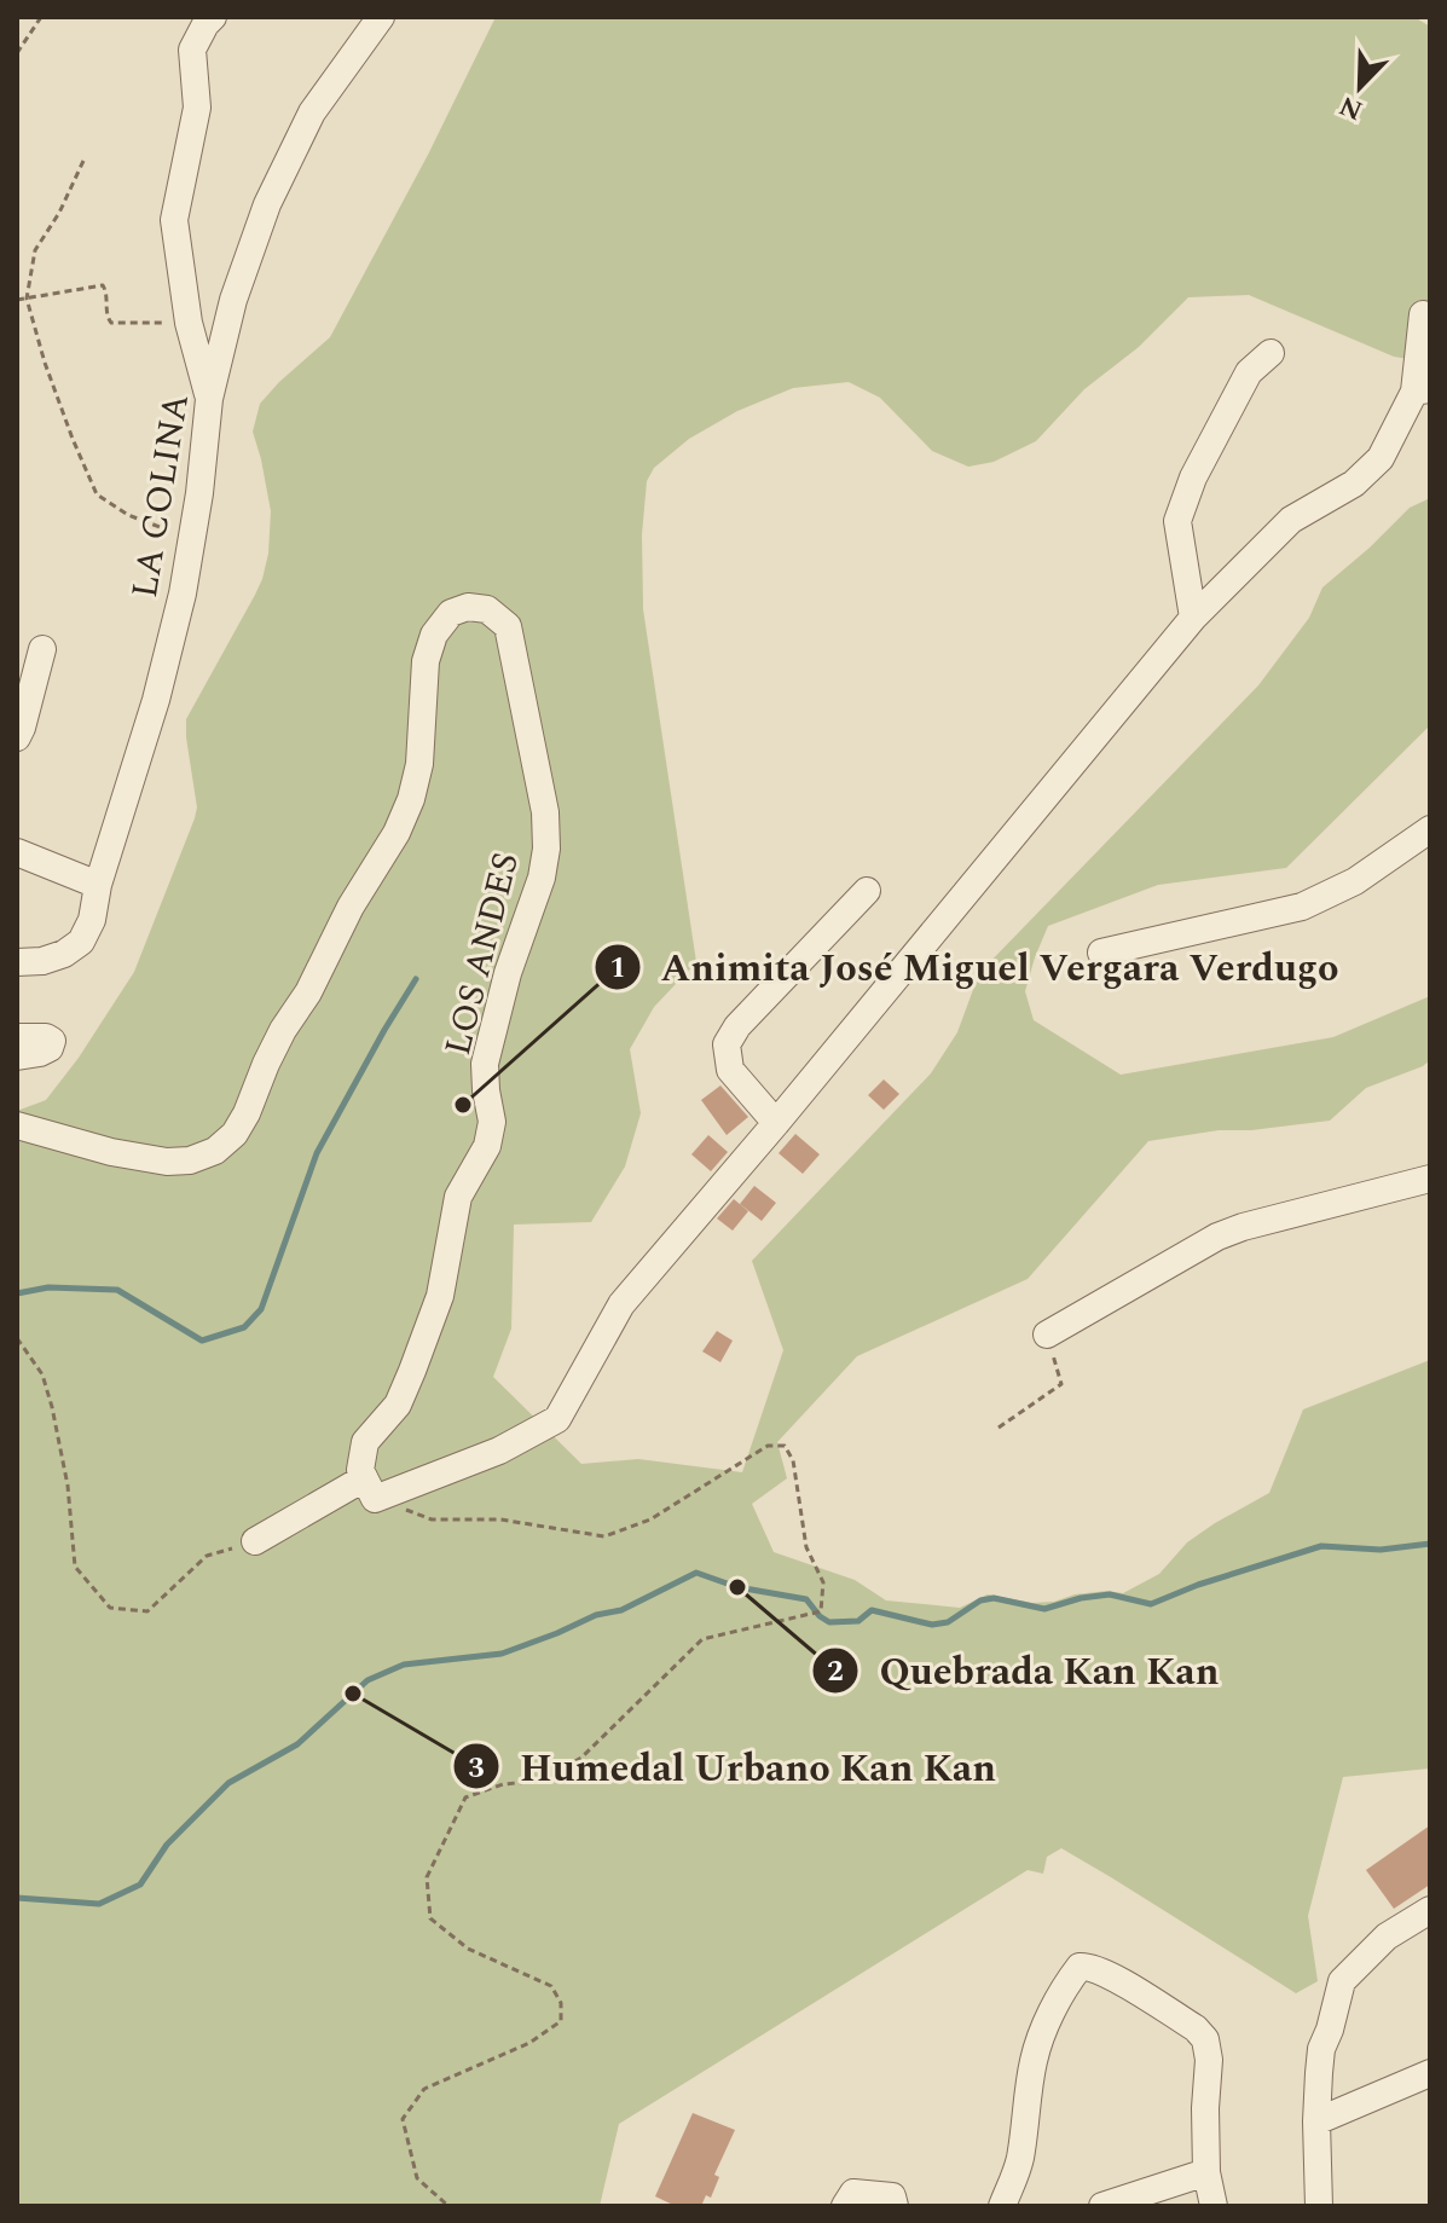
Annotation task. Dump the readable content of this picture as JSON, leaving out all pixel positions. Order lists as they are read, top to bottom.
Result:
{
  "streets": {
    "street": ["LA COLINA", "LOS ANDES"]
  },
  "places": ["Animita José Miguel Vergara Verdugo", "Quebrada Kan Kan", "Humedal Urbano Kan Kan"],
  "north": "bottom left"
}
